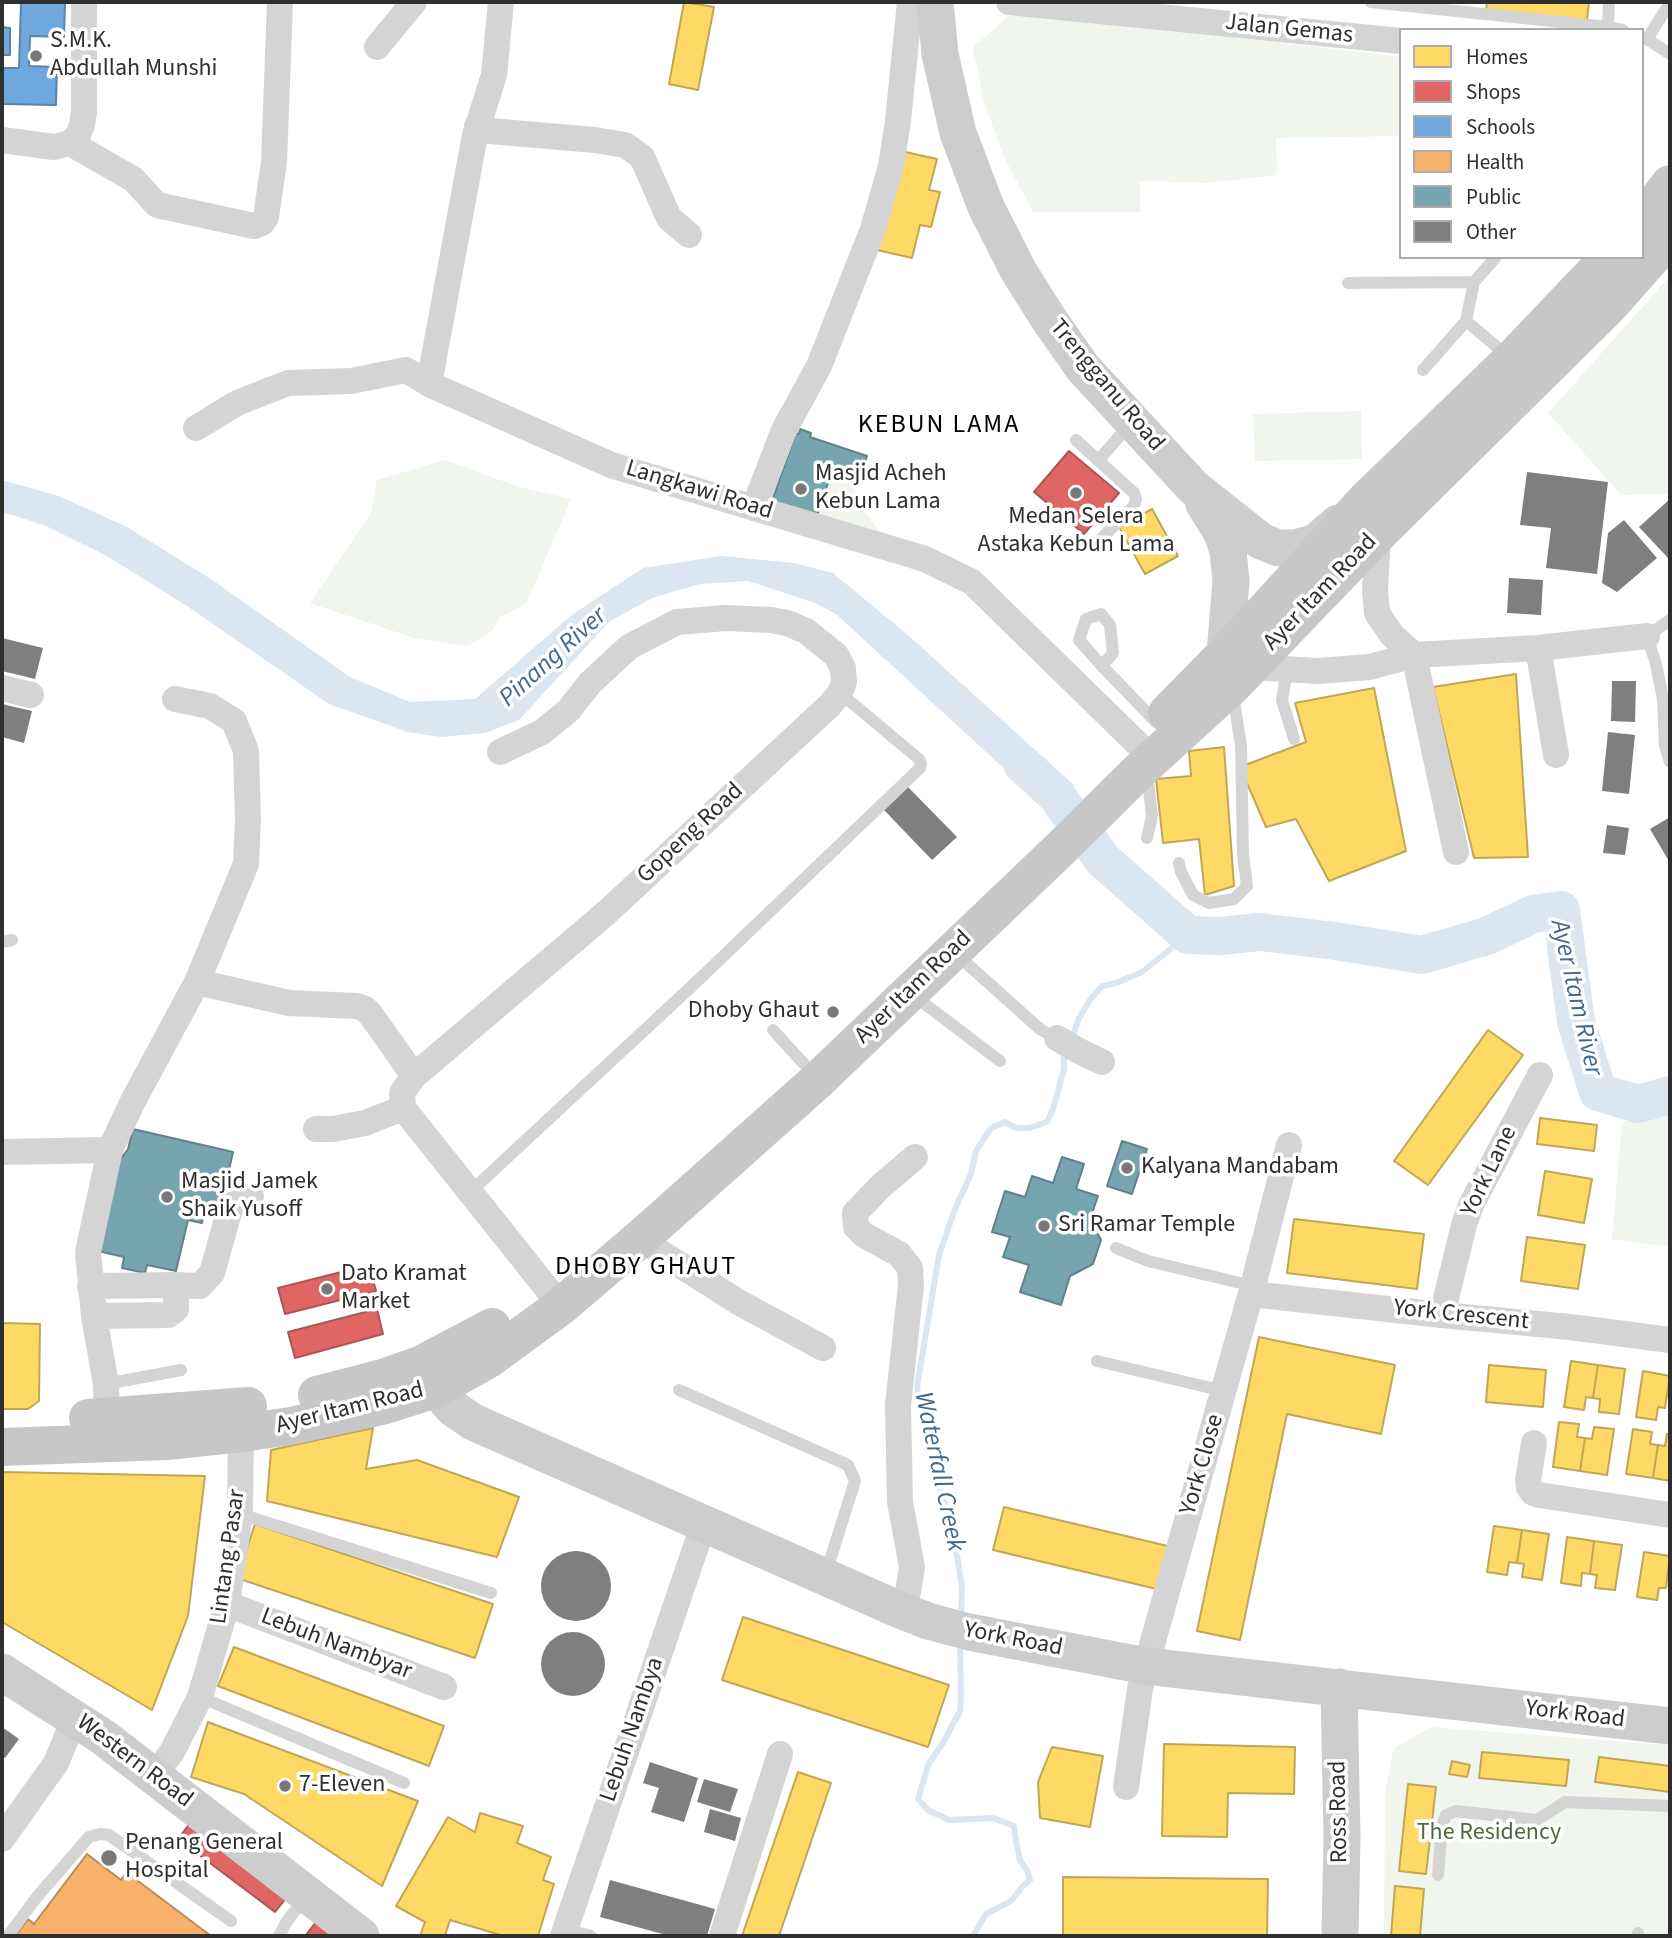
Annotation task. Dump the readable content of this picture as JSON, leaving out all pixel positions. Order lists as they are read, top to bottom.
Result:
{
  "streets": {
    "main road": ["Ayer Itam Road"],
    "street": [
      "Jalan Gemas",
      "Trengganu Road",
      "Langkawi Road",
      "Gopeng Road",
      "York Lane",
      "York Crescent",
      "York Close",
      "Lintang Pasar",
      "York Road",
      "Lebuh Nambyar",
      "Lebuh Nambya",
      "Western Road",
      "Ross Road"
    ]
  },
  "crossings": [
    ["Trengganu Road", "Ayer Itam Road"],
    ["Langkawi Road", "Ayer Itam Road"],
    ["Ayer Itam Road", "Lintang Pasar"],
    ["Ayer Itam Road", "York Road"],
    ["York Lane", "York Crescent"],
    ["York Crescent", "York Close"],
    ["York Close", "York Road"],
    ["Lintang Pasar", "Lebuh Nambyar"],
    ["Lintang Pasar", "Western Road"],
    ["York Road", "Lebuh Nambya"],
    ["York Road", "Ross Road"]
  ],
  "districts": ["KEBUN LAMA", "DHOBY GHAUT"],
  "water": ["Pinang River", "Ayer Itam River", "Waterfall Creek"],
  "parks": ["The Residency"],
  "places": [
    "S.M.K. Abdullah Munshi",
    "Masjid Acheh Kebun Lama",
    "Medan Selera Astaka Kebun Lama",
    "Dhoby Ghaut",
    "Kalyana Mandabam",
    "Masjid Jamek Shaik Yusoff",
    "Sri Ramar Temple",
    "Dato Kramat Market",
    "7-Eleven",
    "Penang General Hospital"
  ],
  "legend": [
    "Homes",
    "Shops",
    "Schools",
    "Health",
    "Public",
    "Other"
  ]
}
